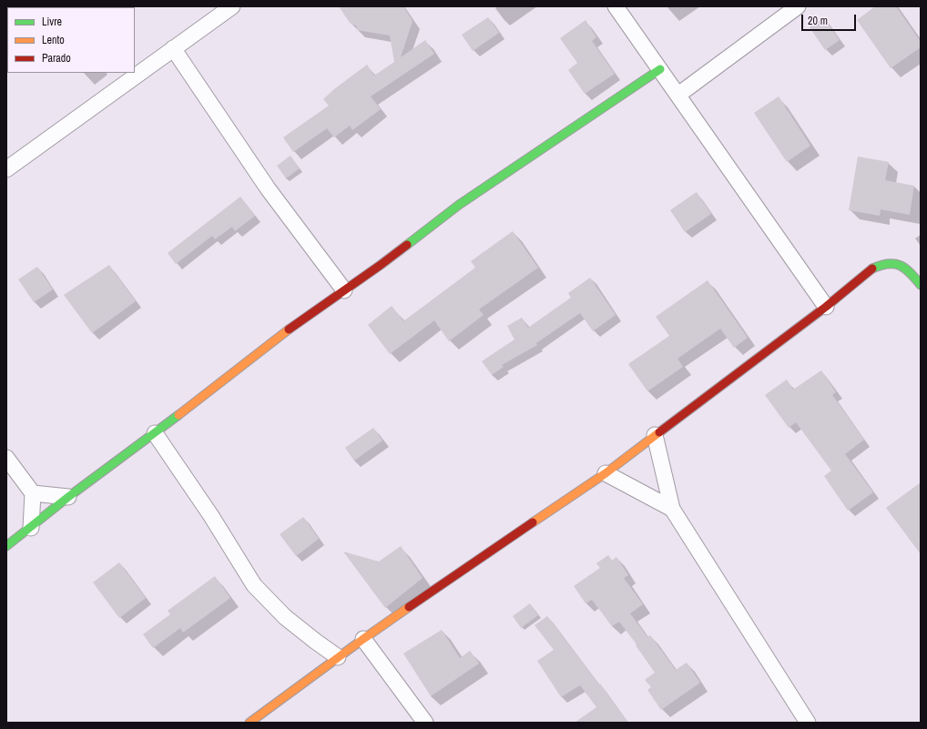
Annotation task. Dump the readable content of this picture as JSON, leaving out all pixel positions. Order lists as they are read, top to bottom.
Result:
{
  "legend": ["Livre", "Lento", "Parado"],
  "scale_bar": "20 m"
}
